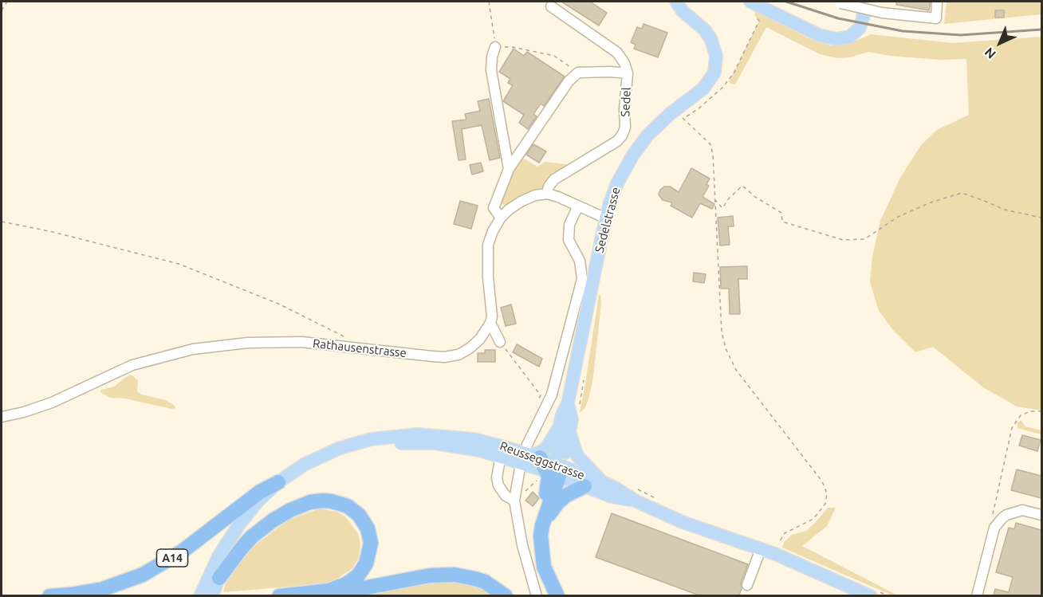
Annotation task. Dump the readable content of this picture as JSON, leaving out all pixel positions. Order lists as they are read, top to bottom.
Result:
{
  "streets": {
    "highway": ["A14"],
    "main road": ["Sedelstrasse", "Reusseggstrasse"],
    "street": ["Sedel", "Rathausenstrasse"]
  },
  "crossings": [
    ["Reusseggstrasse", "A14"]
  ],
  "north": "bottom left"
}
